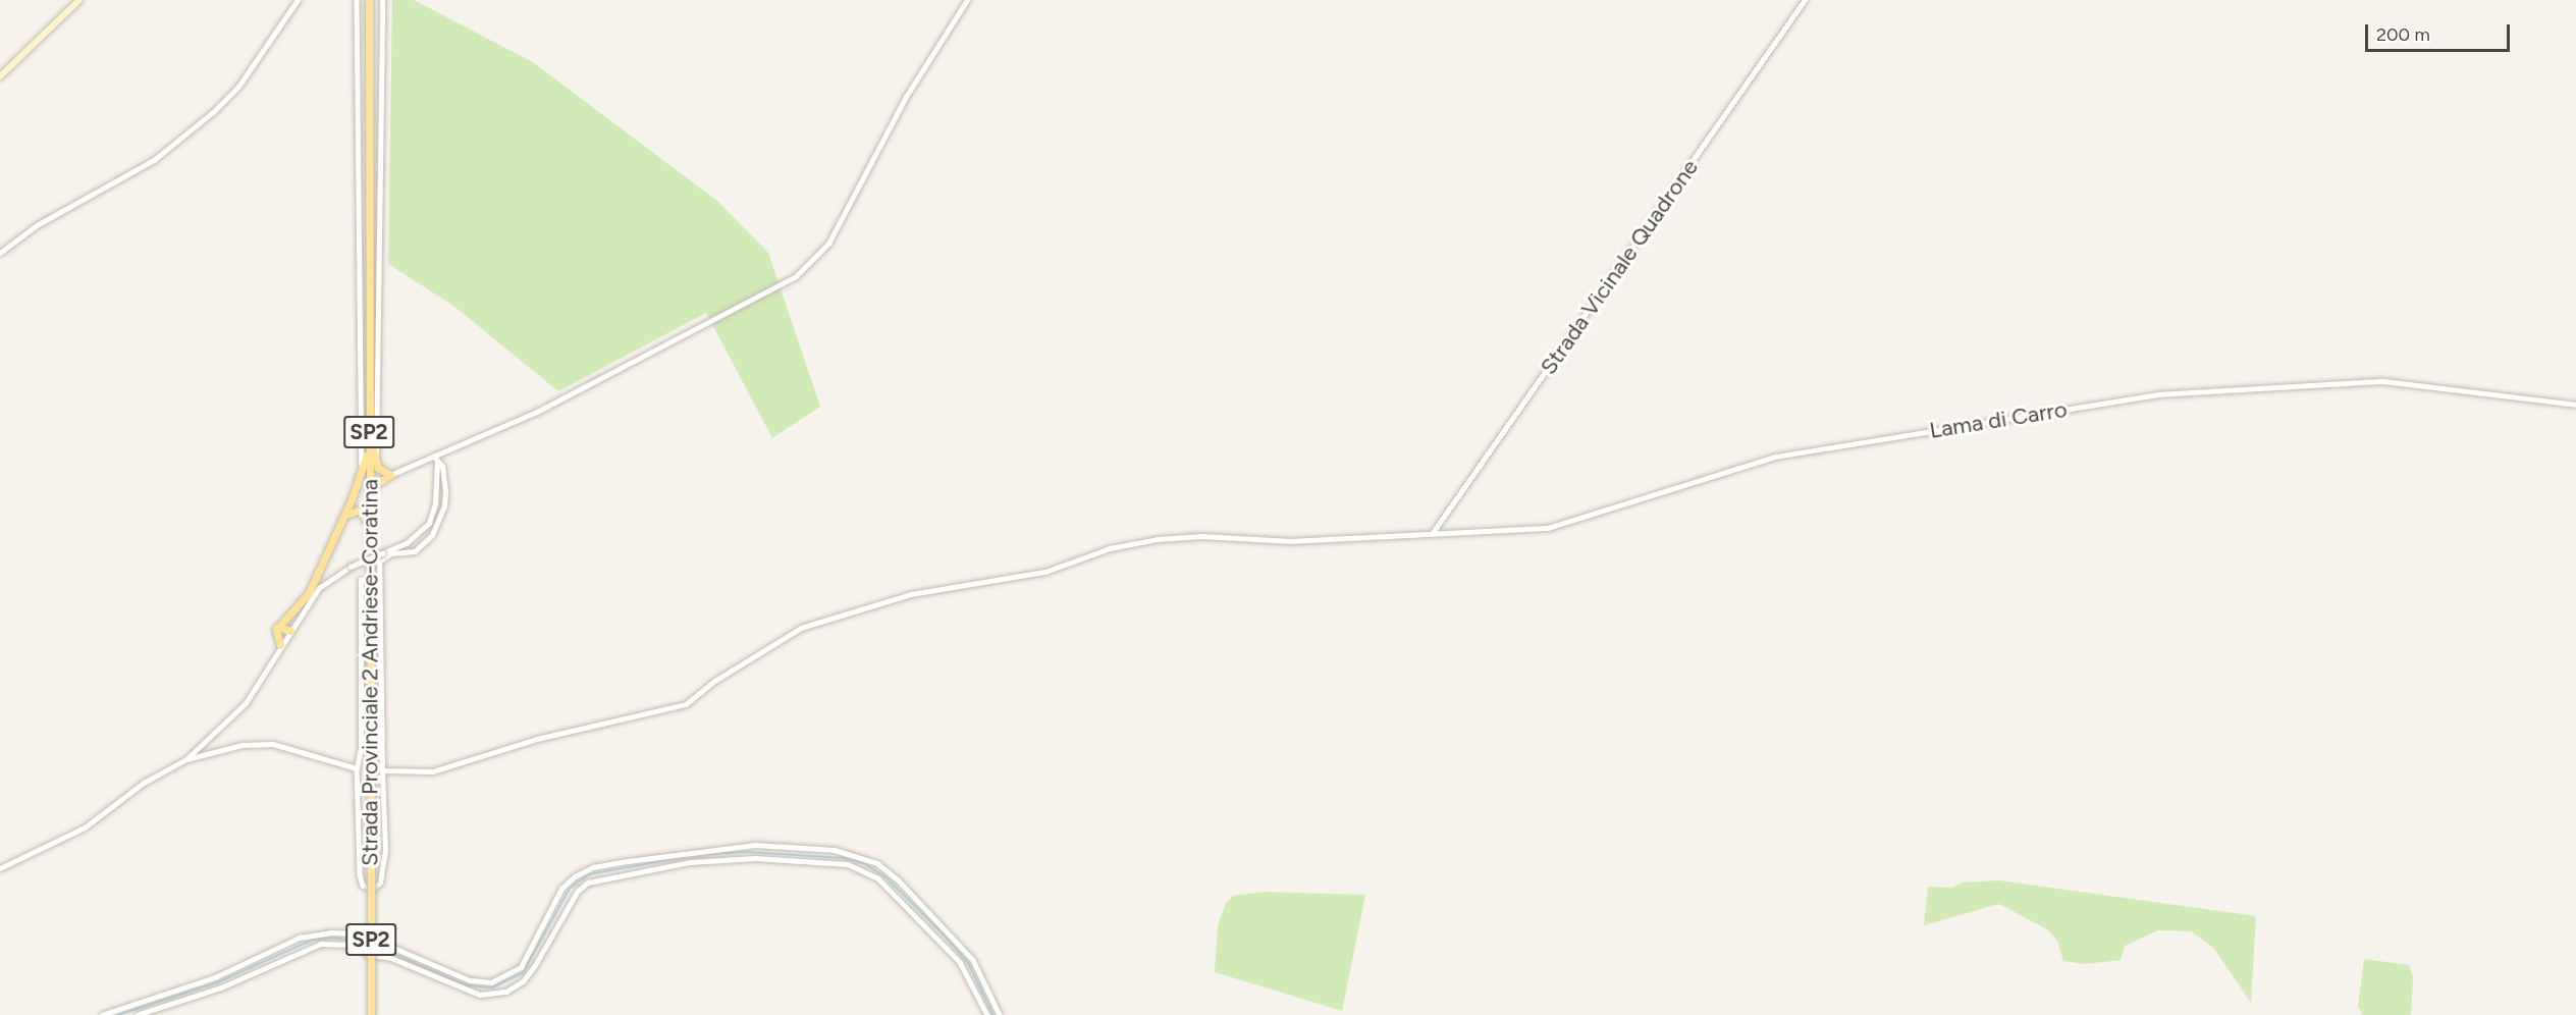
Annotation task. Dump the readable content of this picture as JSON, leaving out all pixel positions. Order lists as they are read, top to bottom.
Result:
{
  "streets": {
    "main road": ["SP2", "Strada Provinciale 2 Andriese-Coratina"],
    "street": ["Strada Vicinale Quadrone", "Lama di Carro"]
  },
  "crossings": [
    ["Strada Vicinale Quadrone", "Lama di Carro"]
  ],
  "scale_bar": "200 m"
}
